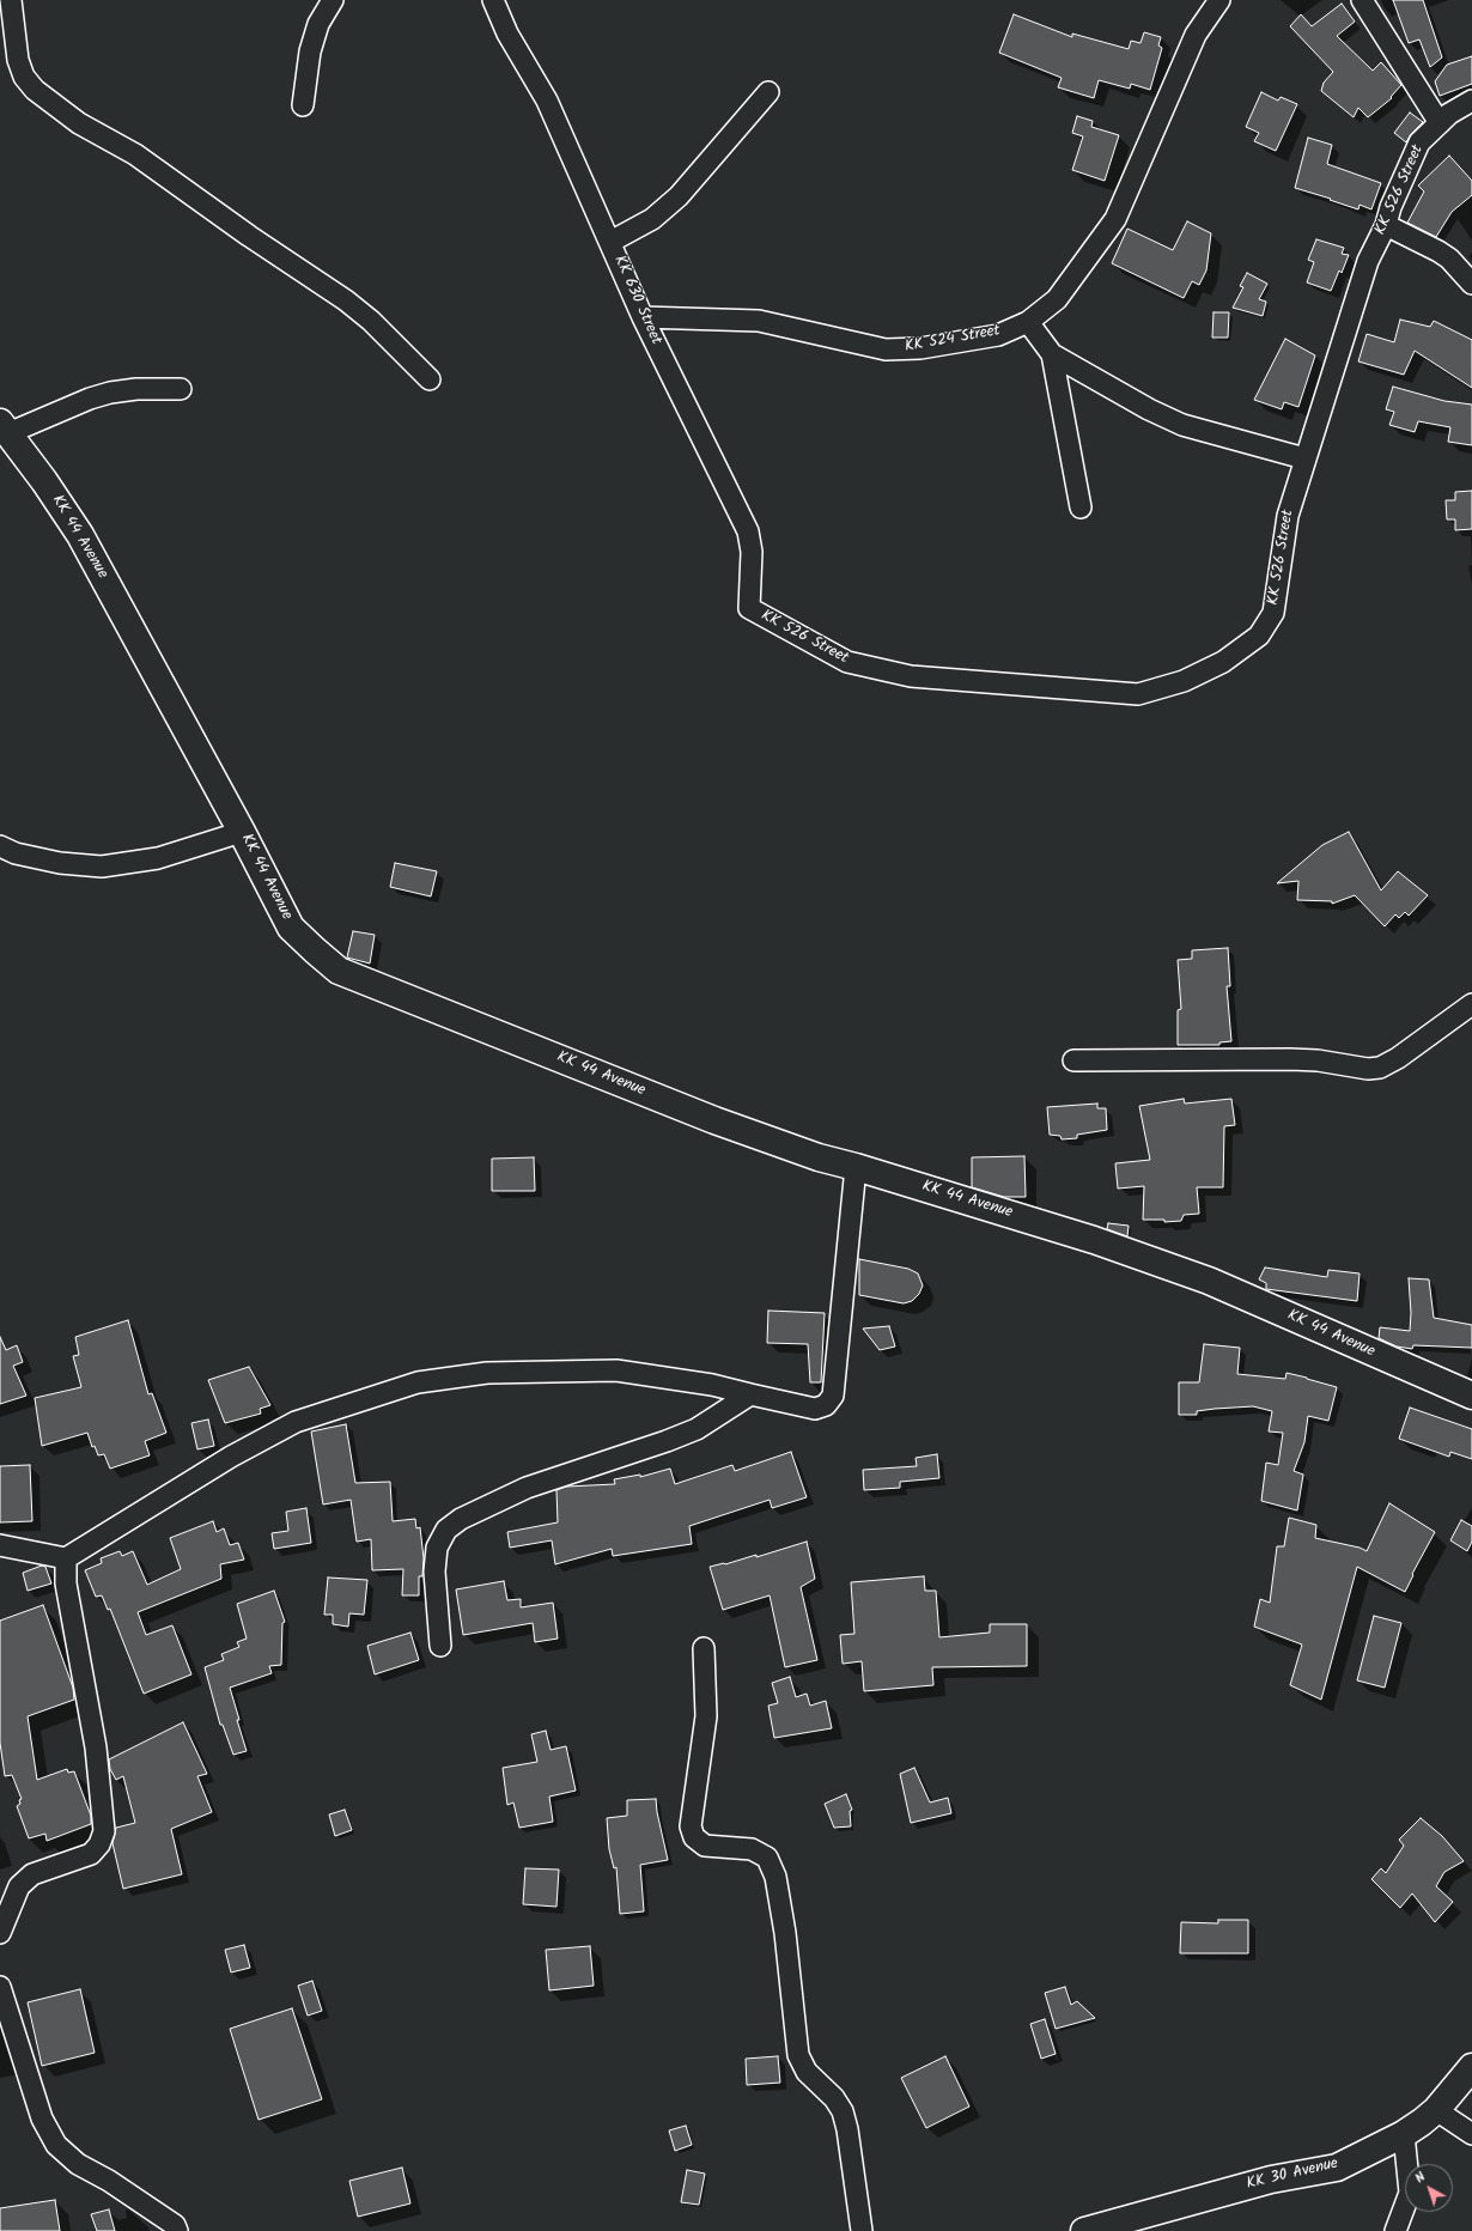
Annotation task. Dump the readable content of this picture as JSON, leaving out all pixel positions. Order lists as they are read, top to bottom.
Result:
{
  "streets": {
    "main road": ["KK 44 Avenue", "KK 30 Avenue"],
    "street": ["KK 526 Street", "KK 630 Street", "KK 524 Street"]
  },
  "crossings": [
    ["KK 526 Street", "KK 630 Street"],
    ["KK 630 Street", "KK 524 Street"]
  ],
  "north": "top left"
}
